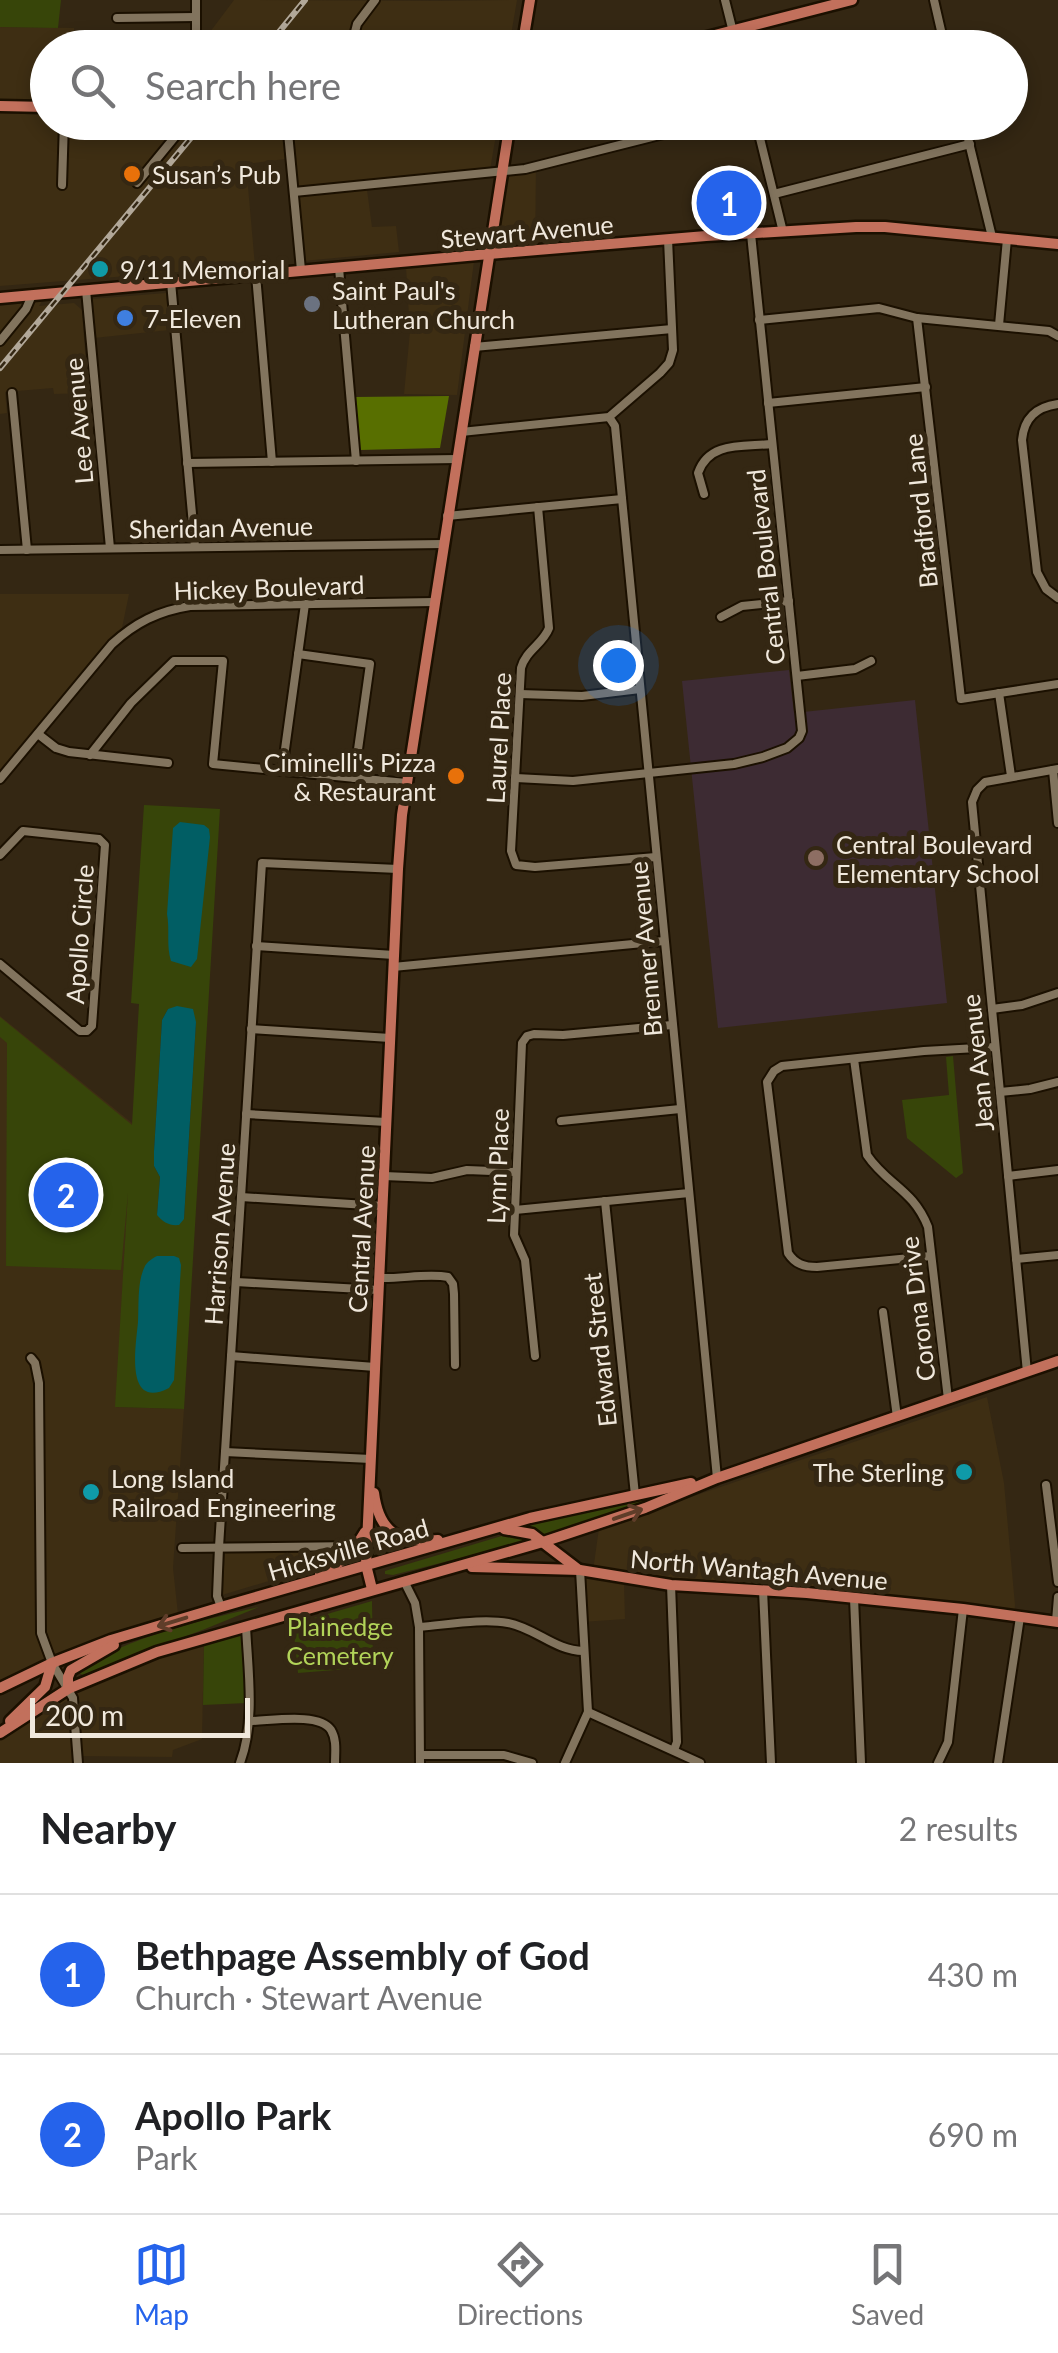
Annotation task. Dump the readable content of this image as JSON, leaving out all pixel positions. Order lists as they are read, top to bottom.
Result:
{
  "streets": {
    "main road": [
      "Stewart Avenue",
      "Central Avenue",
      "Hicksville Road",
      "North Wantagh Avenue"
    ],
    "street": [
      "Lee Avenue",
      "Bradford Lane",
      "Sheridan Avenue",
      "Central Boulevard",
      "Hickey Boulevard",
      "Laurel Place",
      "Apollo Circle",
      "Brenner Avenue",
      "Jean Avenue",
      "Lynn Place",
      "Harrison Avenue",
      "Corona Drive",
      "Edward Street"
    ]
  },
  "crossings": [
    ["Stewart Avenue", "Lee Avenue"],
    ["Stewart Avenue", "Central Boulevard"],
    ["Lee Avenue", "Sheridan Avenue"],
    ["Central Boulevard", "Laurel Place"],
    ["Central Boulevard", "Brenner Avenue"],
    ["Laurel Place", "Brenner Avenue"],
    ["Brenner Avenue", "Lynn Place"],
    ["Brenner Avenue", "Hicksville Road"],
    ["Jean Avenue", "Hicksville Road"],
    ["Central Avenue", "Harrison Avenue"],
    ["Central Avenue", "Hicksville Road"],
    ["Harrison Avenue", "Hicksville Road"],
    ["Corona Drive", "Hicksville Road"],
    ["Edward Street", "Hicksville Road"],
    ["Hicksville Road", "North Wantagh Avenue"]
  ],
  "parks": ["Plainedge Cemetery"],
  "places": [
    "Susan’s Pub",
    "9/11 Memorial",
    "Saint Paul's Lutheran Church",
    "7-Eleven",
    "Ciminelli's Pizza & Restaurant",
    "Central Boulevard Elementary School",
    "The Sterling",
    "Long Island Railroad Engineering"
  ],
  "scale_bar": "200 m",
  "page": {
    "search": "Search here",
    "pins": ["1", "2"],
    "scale": "200 m",
    "heading": ["Nearby", "2 results"],
    "list": [
      {
        "mark": "1",
        "name": "Bethpage Assembly of God",
        "note": "Church · Stewart Avenue",
        "value": "430 m"
      },
      {
        "mark": "2",
        "name": "Apollo Park",
        "note": "Park",
        "value": "690 m"
      }
    ],
    "nav": ["Map", "Directions", "Saved"]
  }
}
